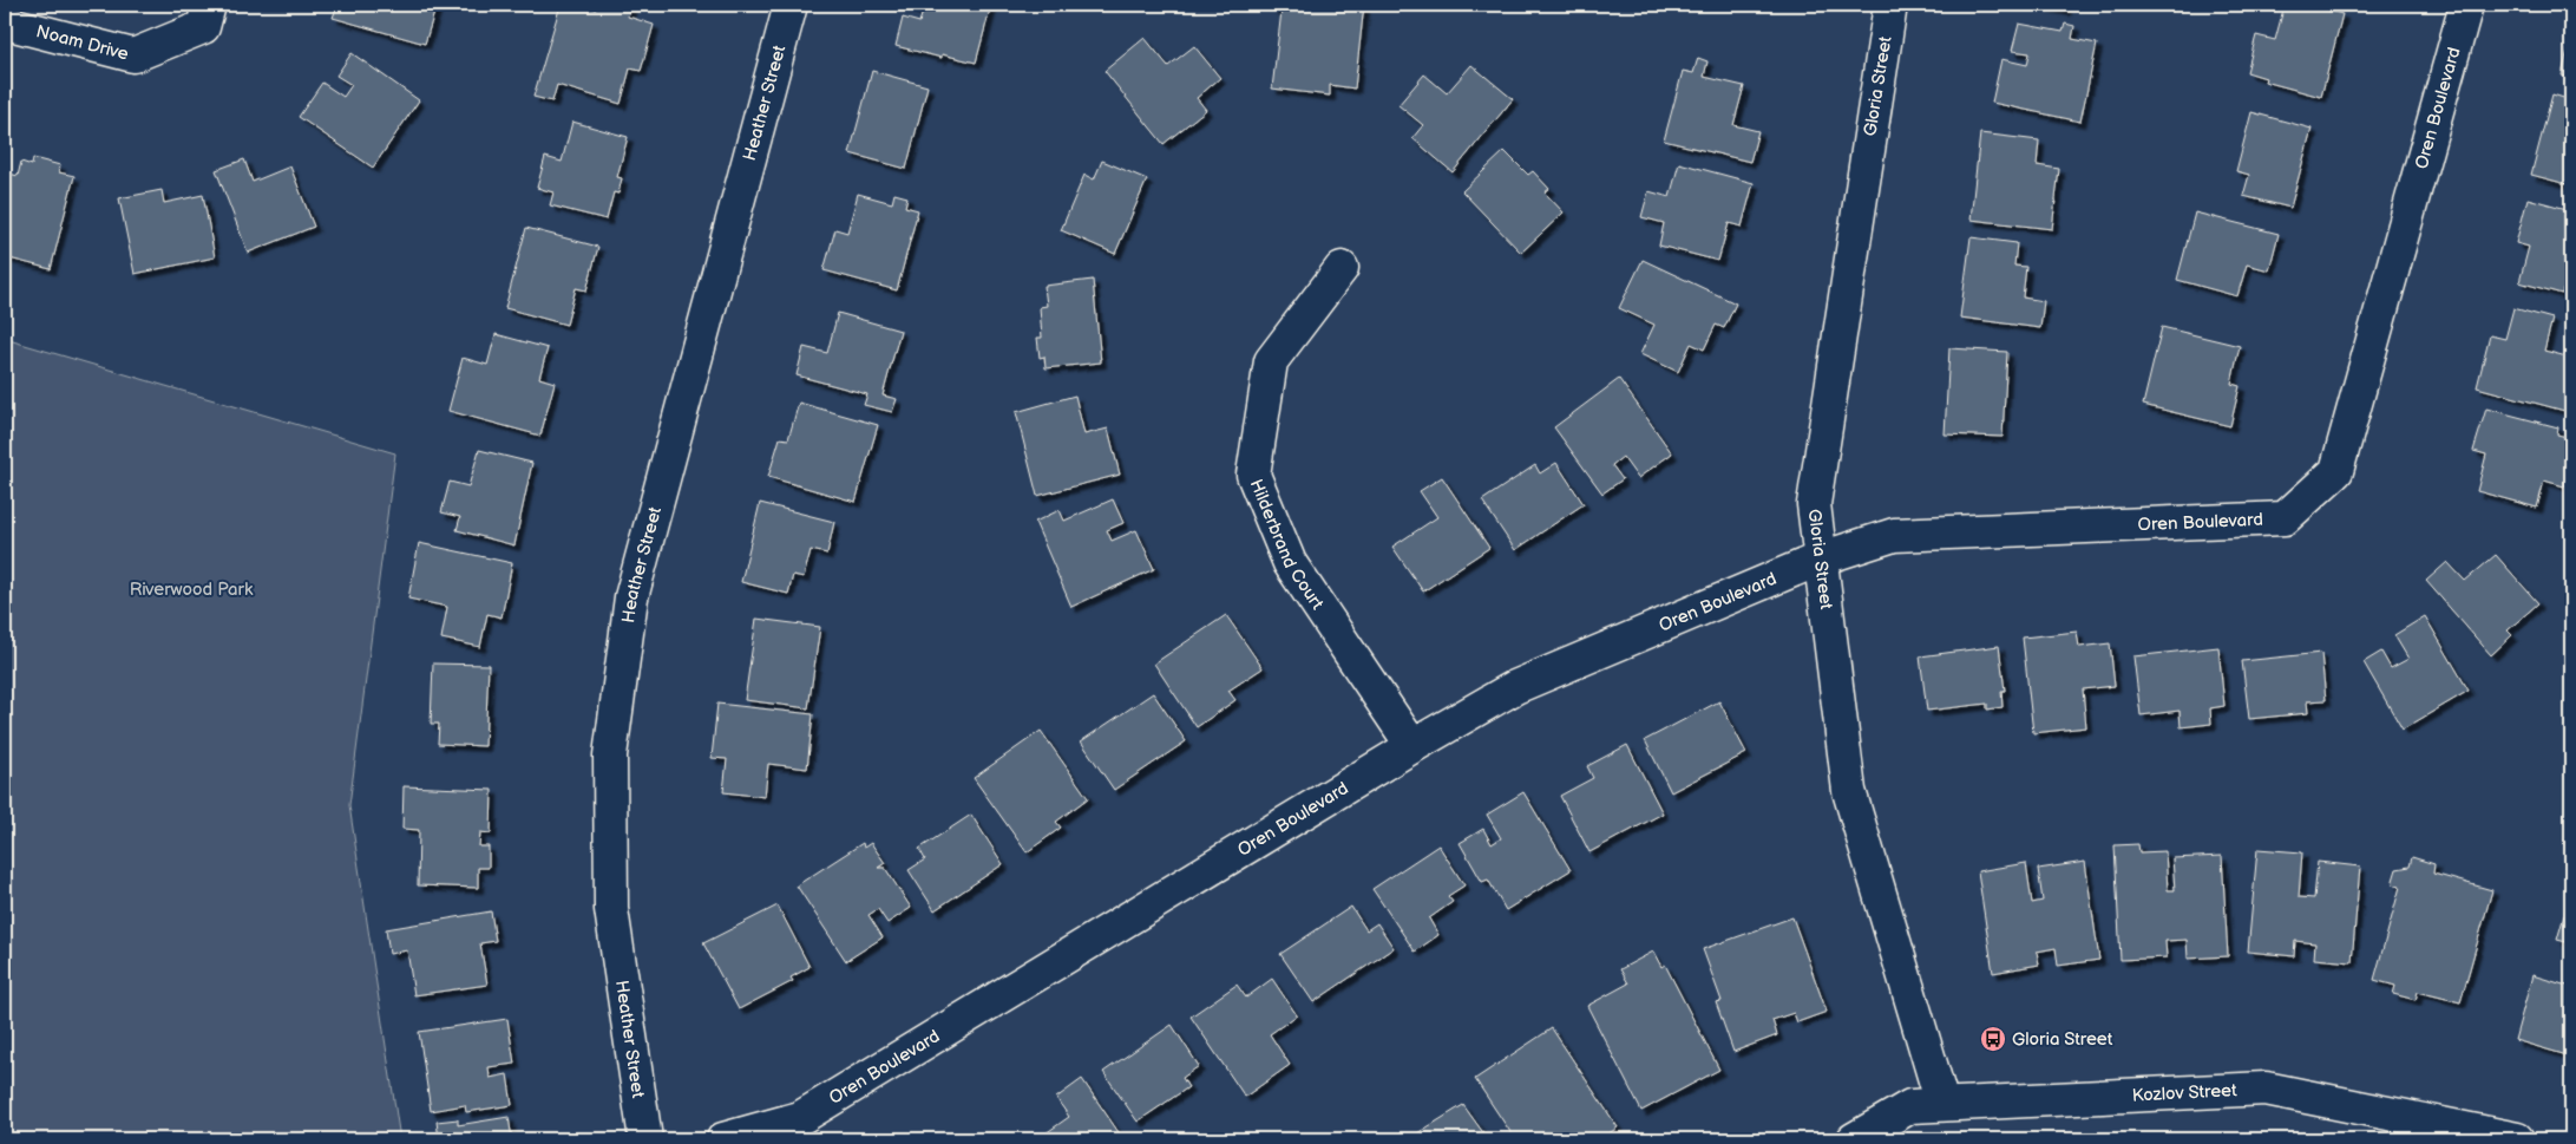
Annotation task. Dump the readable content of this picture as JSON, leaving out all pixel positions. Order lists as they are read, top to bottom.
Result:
{
  "streets": {
    "street": [
      "Noam Drive",
      "Gloria Street",
      "Heather Street",
      "Oren Boulevard",
      "Hilderbrand Court",
      "Kozlov Street"
    ]
  },
  "crossings": [
    ["Gloria Street", "Oren Boulevard"],
    ["Gloria Street", "Kozlov Street"],
    ["Oren Boulevard", "Hilderbrand Court"]
  ],
  "parks": ["Riverwood Park"],
  "places": {
    "bus stop": ["Gloria Street"]
  }
}
